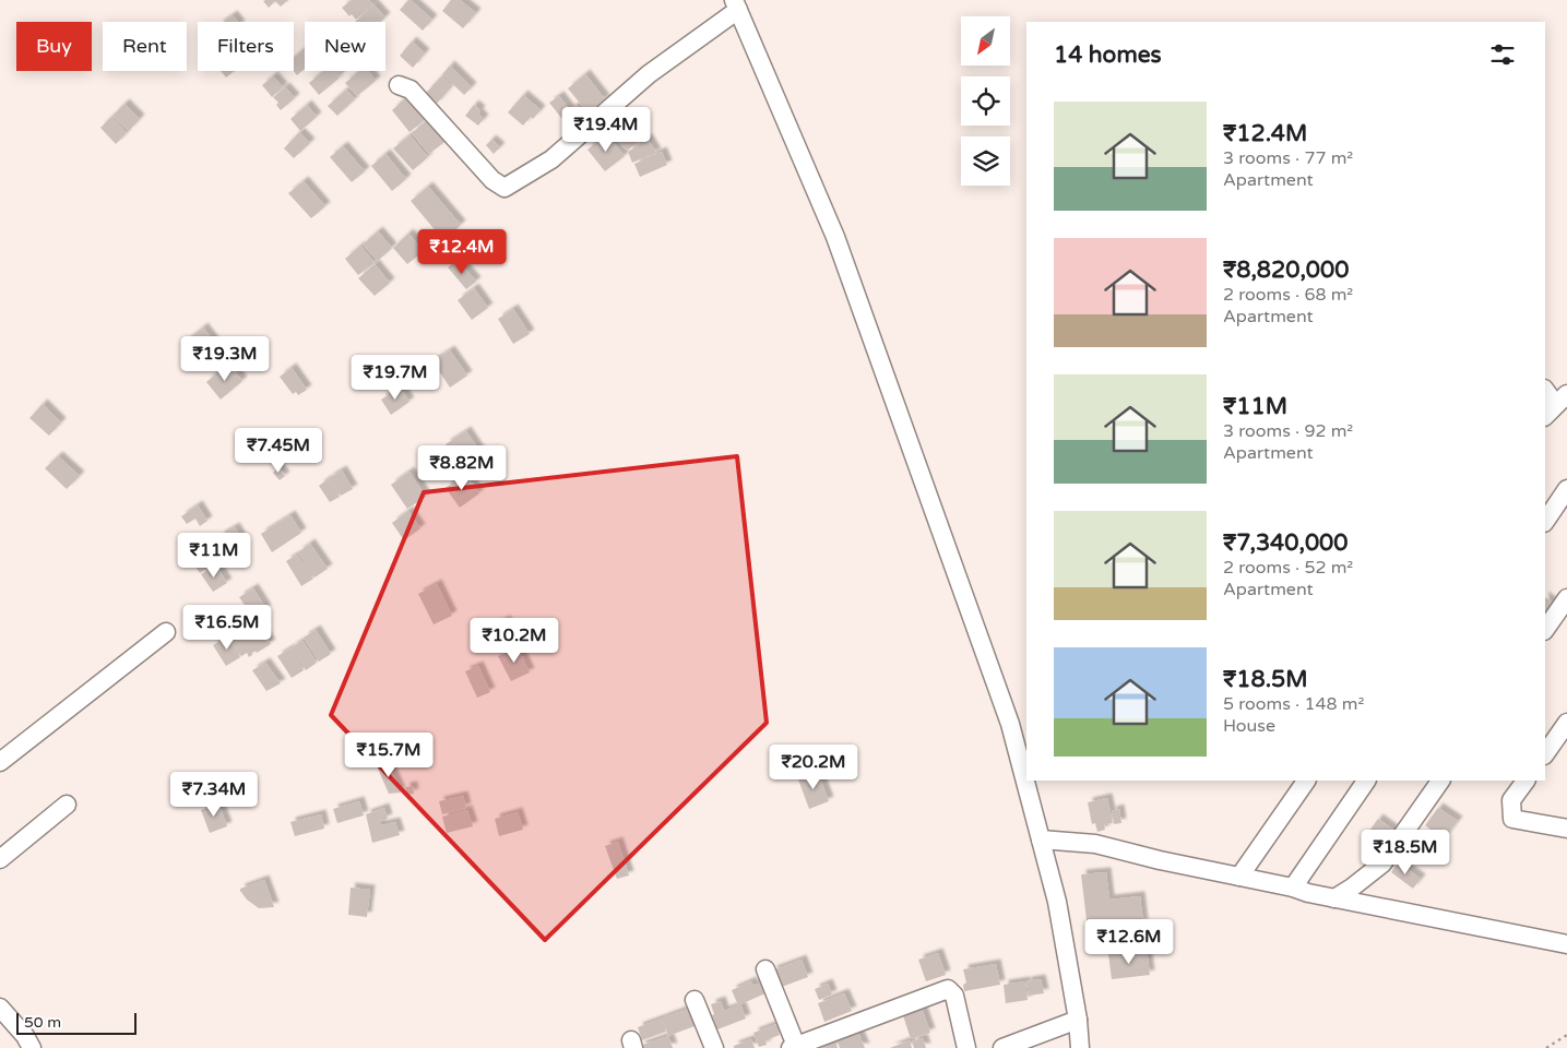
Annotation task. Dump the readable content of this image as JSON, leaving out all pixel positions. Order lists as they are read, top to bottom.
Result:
{
  "scale_bar": "50 m",
  "north": "bottom left",
  "page": {
    "chip": [
      "Buy",
      "Rent",
      "Filters",
      "New"
    ],
    "heading": "14 homes",
    "list": [
      {
        "name": "₹12.4M",
        "note": "3 rooms · 77 m² · Apartment"
      },
      {
        "name": "₹8,820,000",
        "note": "2 rooms · 68 m² · Apartment"
      },
      {
        "name": "₹11M",
        "note": "3 rooms · 92 m² · Apartment"
      },
      {
        "name": "₹7,340,000",
        "note": "2 rooms · 52 m² · Apartment"
      },
      {
        "name": "₹18.5M",
        "note": "5 rooms · 148 m² · House"
      }
    ],
    "price": [
      "₹19.4M",
      "₹12.4M",
      "₹19.3M",
      "₹19.7M",
      "₹7.45M",
      "₹8.82M",
      "₹11M",
      "₹16.5M",
      "₹10.2M",
      "₹15.7M",
      "₹20.2M",
      "₹7.34M",
      "₹18.5M",
      "₹12.6M"
    ],
    "scale": "50 m"
  }
}
